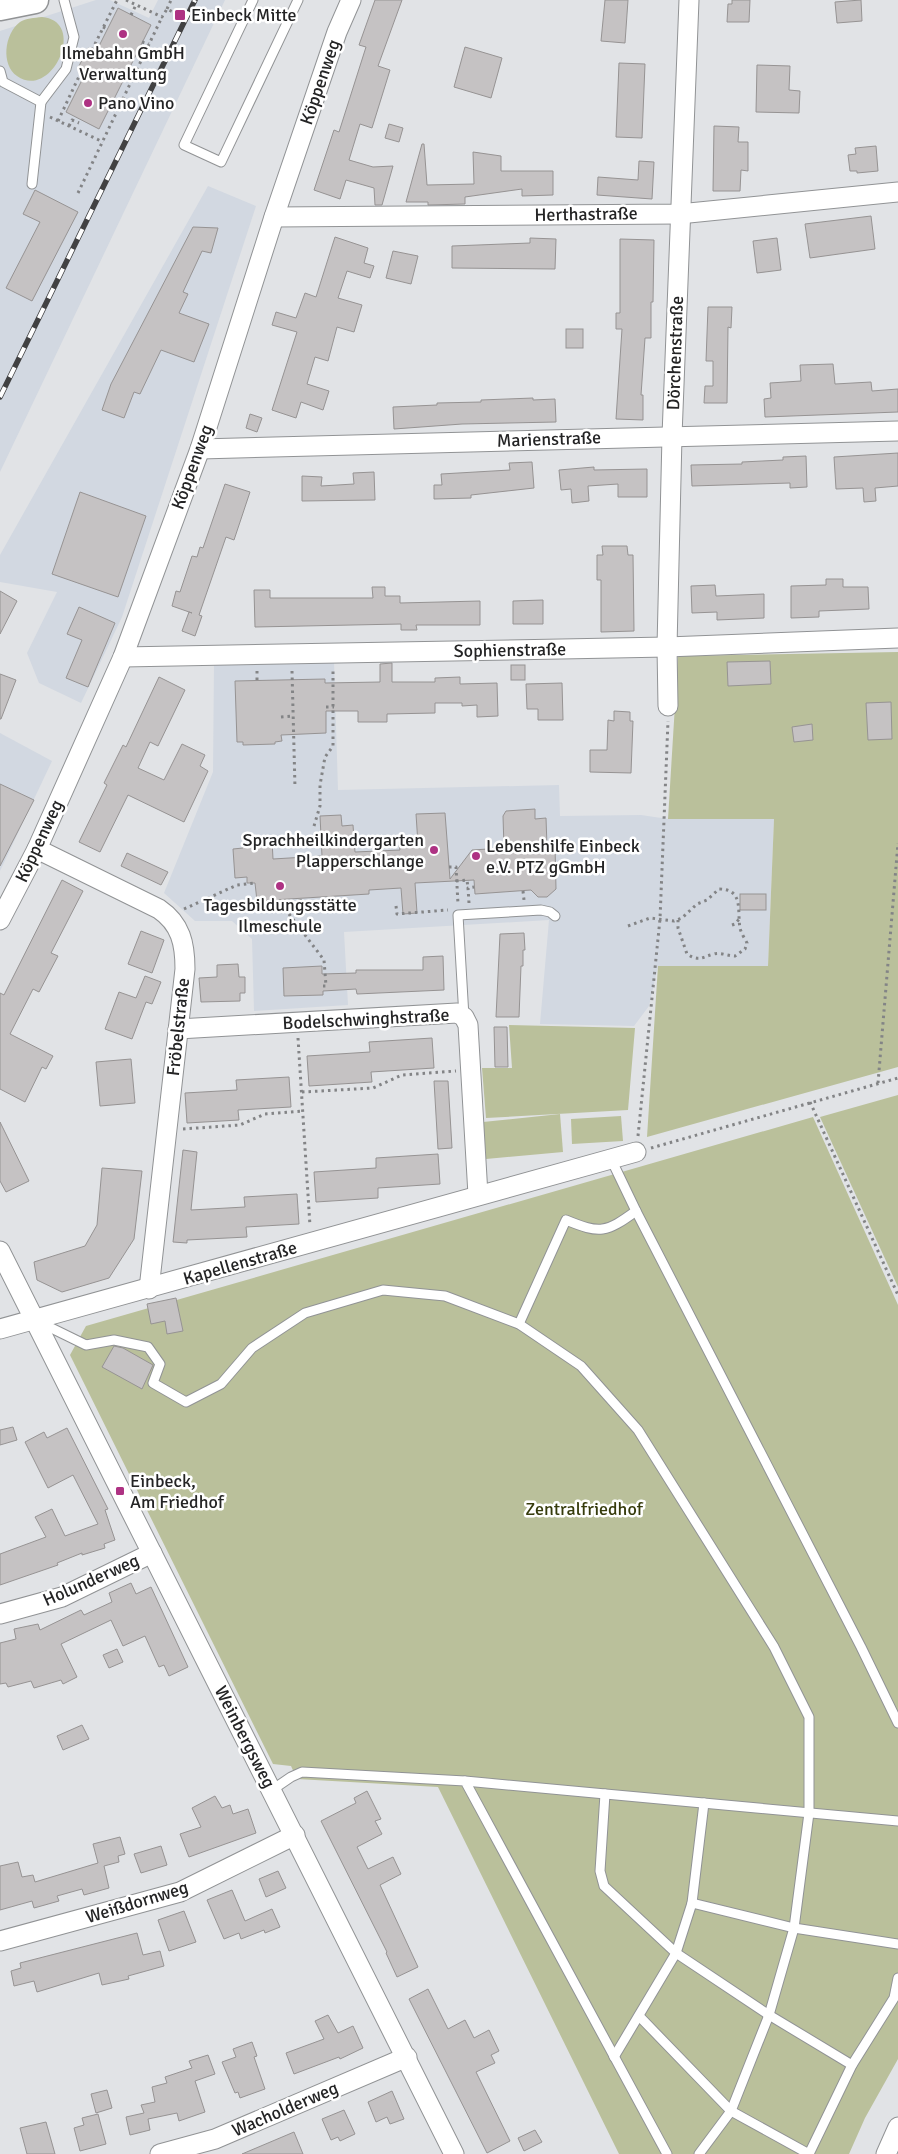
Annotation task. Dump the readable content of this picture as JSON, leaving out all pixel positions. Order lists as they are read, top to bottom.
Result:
{
  "streets": {
    "street": [
      "Köppenweg",
      "Herthastraße",
      "Dörchenstraße",
      "Marienstraße",
      "Sophienstraße",
      "Bodelschwinghstraße",
      "Fröbelstraße",
      "Kapellenstraße",
      "Holunderweg",
      "Weinbergsweg",
      "Weißdornweg",
      "Wacholderweg"
    ]
  },
  "crossings": [
    ["Köppenweg", "Herthastraße"],
    ["Köppenweg", "Marienstraße"],
    ["Köppenweg", "Sophienstraße"],
    ["Köppenweg", "Fröbelstraße"],
    ["Herthastraße", "Dörchenstraße"],
    ["Dörchenstraße", "Marienstraße"],
    ["Dörchenstraße", "Sophienstraße"],
    ["Bodelschwinghstraße", "Fröbelstraße"],
    ["Bodelschwinghstraße", "Kapellenstraße"],
    ["Fröbelstraße", "Kapellenstraße"],
    ["Kapellenstraße", "Weinbergsweg"],
    ["Holunderweg", "Weinbergsweg"],
    ["Weinbergsweg", "Weißdornweg"],
    ["Weinbergsweg", "Wacholderweg"]
  ],
  "parks": ["Zentralfriedhof"],
  "places": {
    "transit": ["Einbeck Mitte", "Einbeck, Am Friedhof"],
    "other": [
      "Ilmebahn GmbH Verwaltung",
      "Pano Vino",
      "Sprachheilkindergarten Plapperschlange",
      "Lebenshilfe Einbeck e.V. PTZ gGmbH",
      "Tagesbildungsstätte Ilmeschule"
    ]
  }
}
